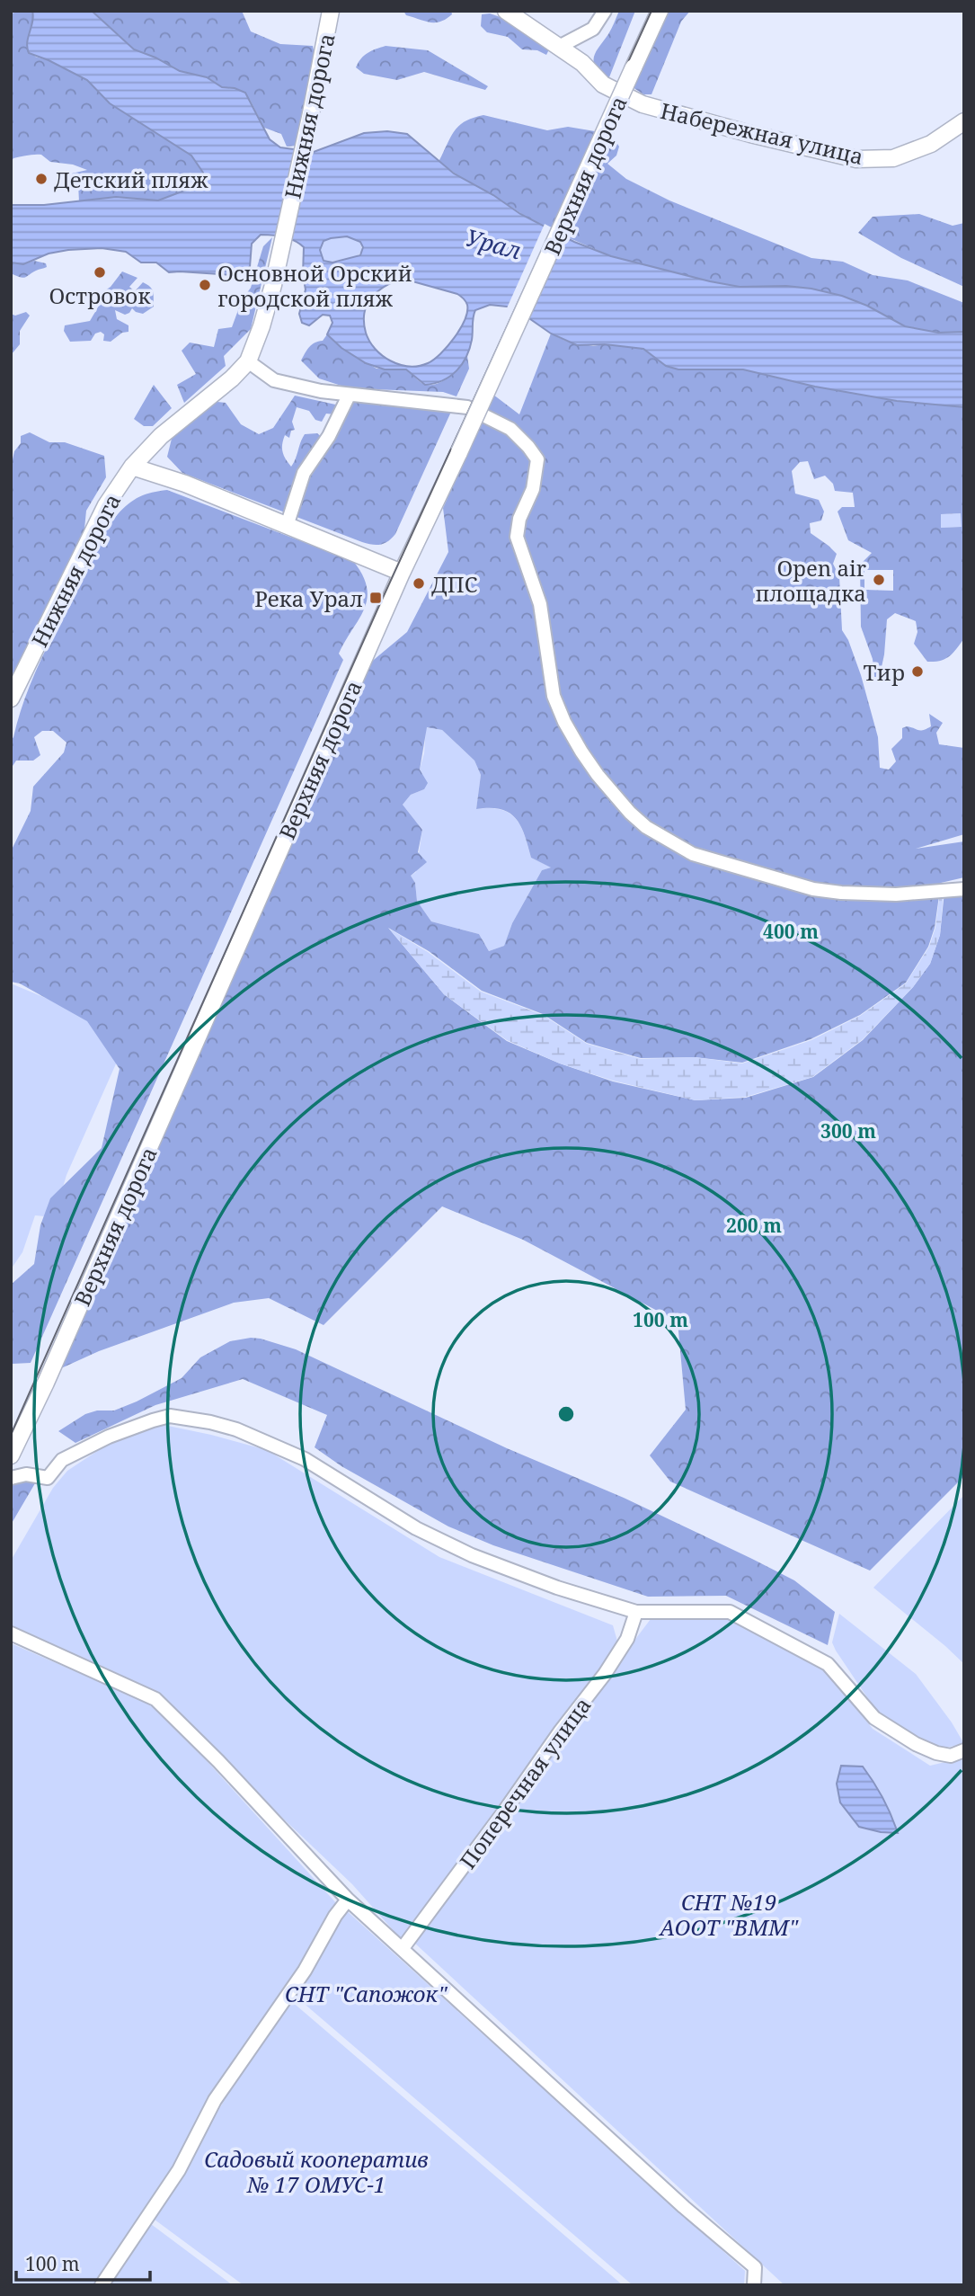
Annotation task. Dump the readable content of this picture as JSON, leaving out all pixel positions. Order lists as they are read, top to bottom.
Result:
{
  "streets": {
    "main road": ["Нижняя дорога", "Набережная улица", "Верхняя дорога"],
    "street": ["Поперечная улица"]
  },
  "water": ["Урал"],
  "parks": ["СНТ №19 АООТ \"ВММ\"", "СНТ \"Сапожок\"", "Садовый кооператив № 17 ОМУС-1"],
  "places": {
    "other": [
      "Детский пляж",
      "Островок",
      "Основной Орский городской пляж",
      "Open air площадка",
      "ДПС",
      "Тир"
    ],
    "transit": ["Река Урал"]
  },
  "scale_bar": "100 m",
  "rings": [
    "400 m",
    "300 m",
    "200 m",
    "100 m"
  ]
}
